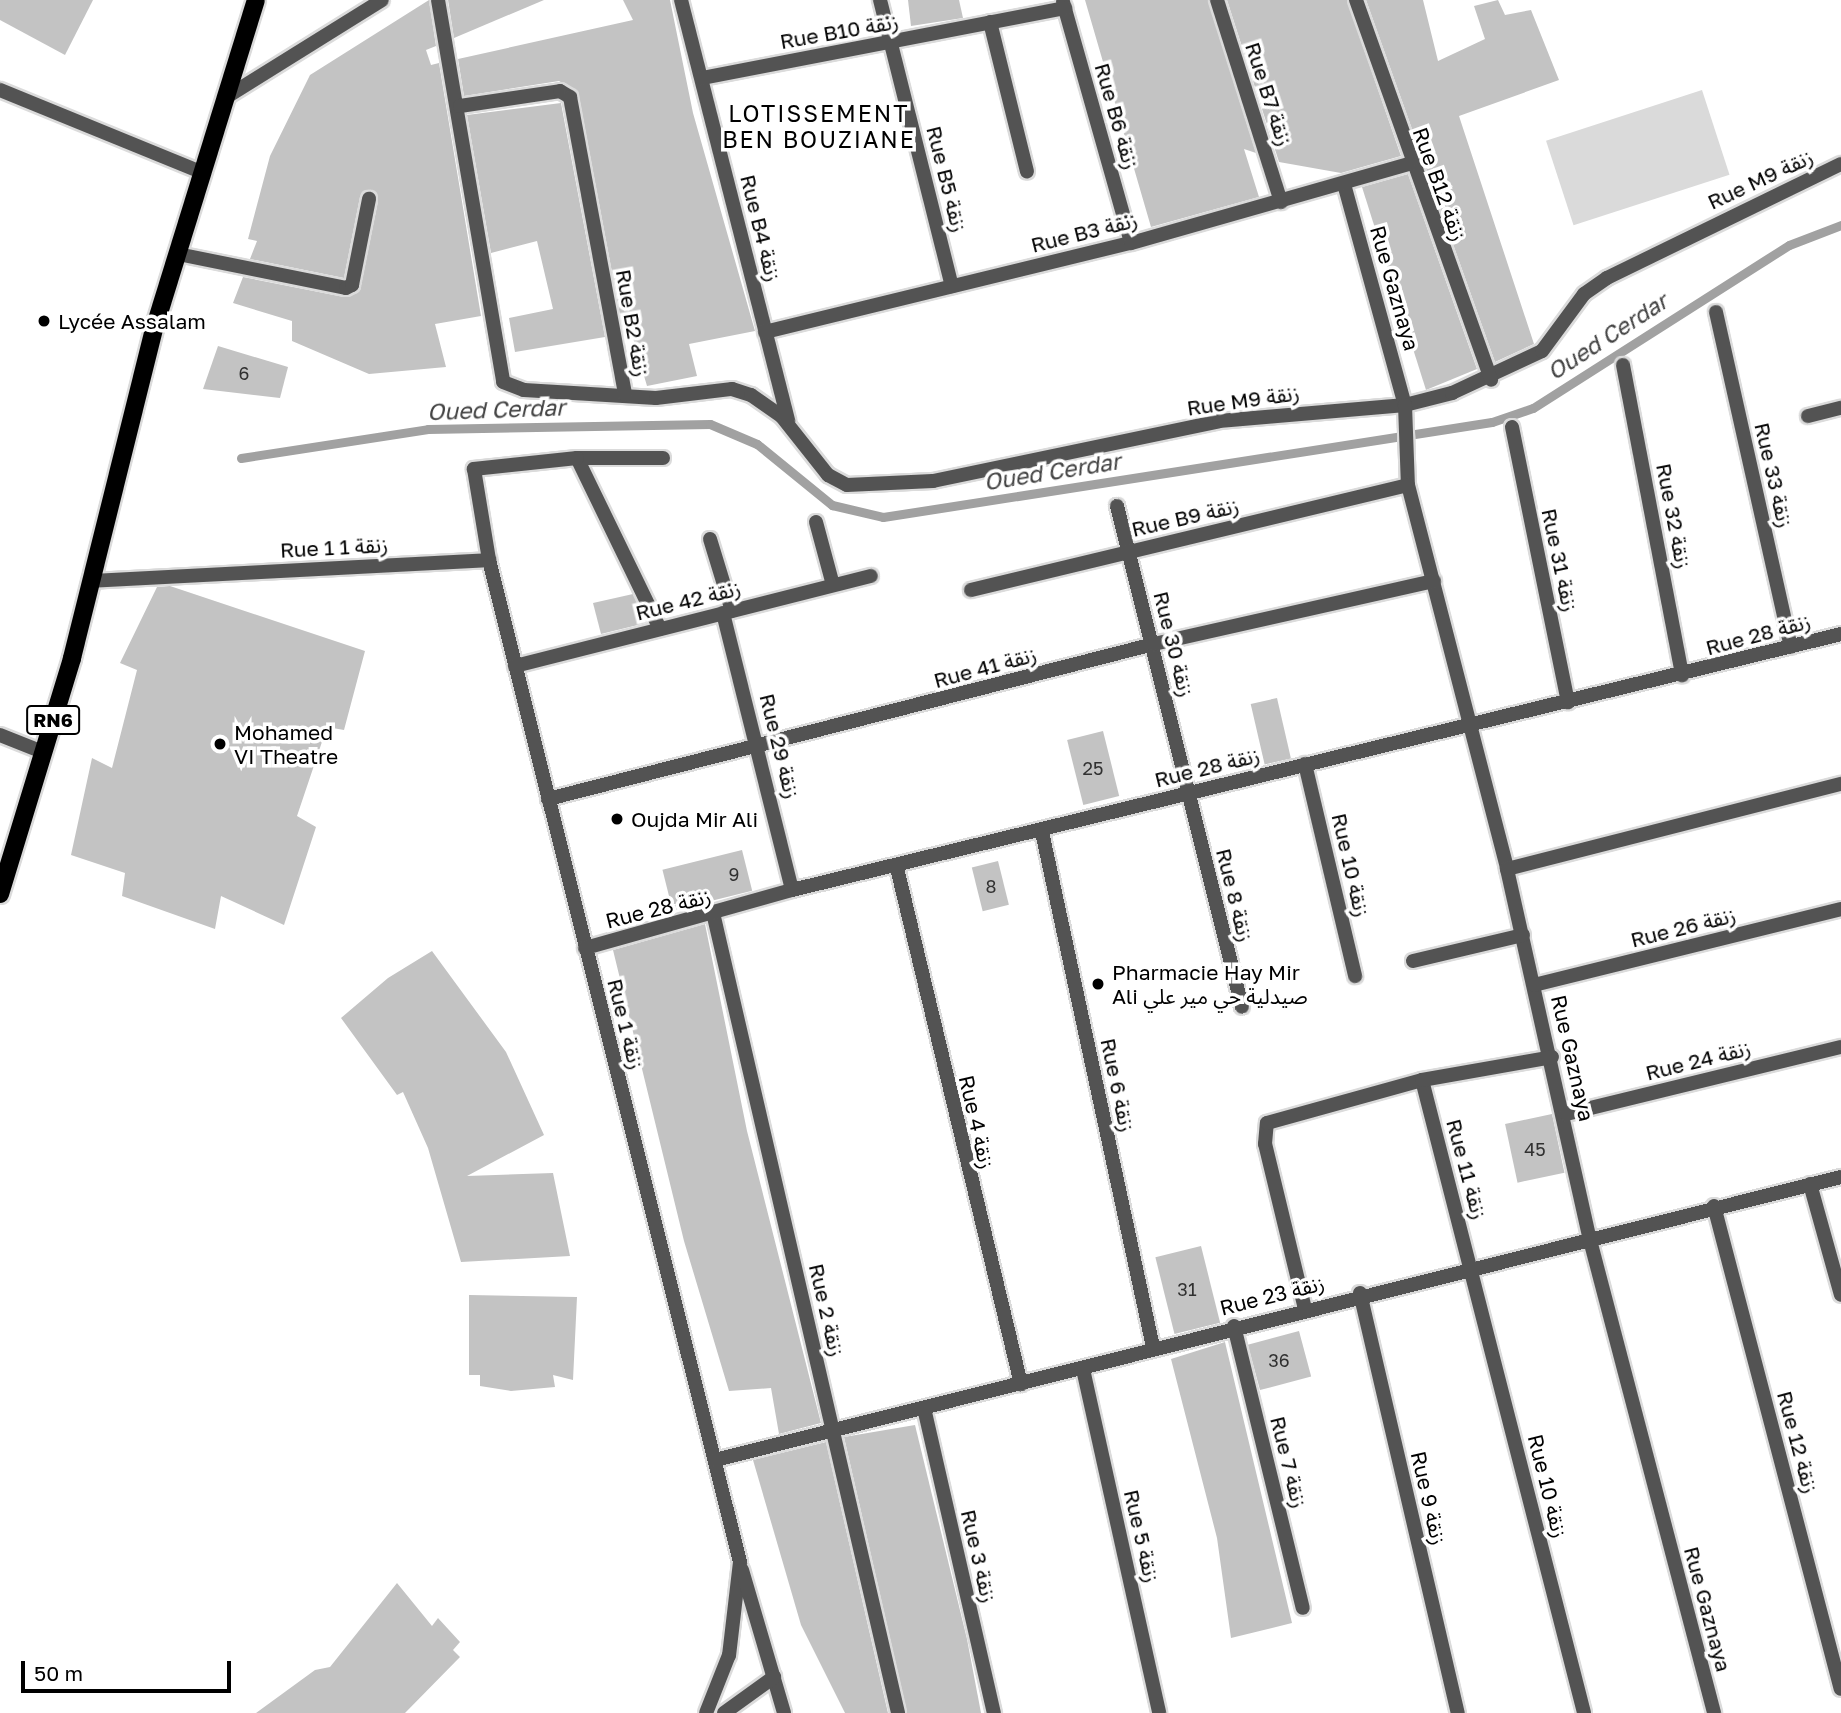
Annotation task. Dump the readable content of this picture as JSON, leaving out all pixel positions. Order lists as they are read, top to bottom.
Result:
{
  "streets": {
    "main road": ["RN6"],
    "street": [
      "Rue B10 زنقة",
      "Rue B7 زنقة",
      "Rue B6 زنقة",
      "Rue B5 زنقة",
      "Rue M9 زنقة",
      "Rue B12 زنقة",
      "Rue B4 زنقة",
      "Rue B3 زنقة",
      "Rue Gaznaya",
      "Rue B2 زنقة",
      "Rue 33 زنقة",
      "Rue 32 زنقة",
      "Rue B9 زنقة",
      "Rue 1 زنقة 1",
      "Rue 31 زنقة",
      "Rue 42 زنقة",
      "Rue 28 زنقة",
      "Rue 30 زنقة",
      "Rue 41 زنقة",
      "Rue 29 زنقة",
      "Rue 10 زنقة",
      "Rue 8 زنقة",
      "Rue 26 زنقة",
      "Rue زنقة 1",
      "Rue 24 زنقة",
      "Rue 6 زنقة",
      "Rue 4 زنقة",
      "Rue 11 زنقة",
      "Rue 23 زنقة",
      "Rue 2 زنقة",
      "Rue 12 زنقة",
      "Rue 7 زنقة",
      "Rue 9 زنقة",
      "Rue 5 زنقة",
      "Rue 3 زنقة"
    ]
  },
  "crossings": [
    ["Rue B10 زنقة", "Rue B6 زنقة"],
    ["Rue B10 زنقة", "Rue B5 زنقة"],
    ["Rue B10 زنقة", "Rue B4 زنقة"],
    ["Rue B7 زنقة", "Rue B3 زنقة"],
    ["Rue B6 زنقة", "Rue B3 زنقة"],
    ["Rue B5 زنقة", "Rue B3 زنقة"],
    ["Rue M9 زنقة", "Rue B12 زنقة"],
    ["Rue M9 زنقة", "Rue B4 زنقة"],
    ["Rue M9 زنقة", "Rue Gaznaya"],
    ["Rue M9 زنقة", "Rue B2 زنقة"],
    ["Rue B12 زنقة", "Rue B3 زنقة"],
    ["Rue B4 زنقة", "Rue B3 زنقة"],
    ["Rue B3 زنقة", "Rue Gaznaya"],
    ["Rue Gaznaya", "Rue B9 زنقة"],
    ["Rue Gaznaya", "Rue 28 زنقة"],
    ["Rue Gaznaya", "Rue 41 زنقة"],
    ["Rue Gaznaya", "Rue 26 زنقة"],
    ["Rue Gaznaya", "Rue 24 زنقة"],
    ["Rue Gaznaya", "Rue 23 زنقة"],
    ["Rue 33 زنقة", "Rue 28 زنقة"],
    ["Rue 32 زنقة", "Rue 28 زنقة"],
    ["Rue B9 زنقة", "Rue 30 زنقة"],
    ["Rue 1 زنقة 1", "RN6"],
    ["Rue 1 زنقة 1", "Rue زنقة 1"],
    ["Rue 31 زنقة", "Rue 28 زنقة"],
    ["Rue 42 زنقة", "Rue 29 زنقة"],
    ["Rue 42 زنقة", "Rue زنقة 1"],
    ["Rue 28 زنقة", "Rue 30 زنقة"],
    ["Rue 28 زنقة", "Rue 29 زنقة"],
    ["Rue 28 زنقة", "Rue 10 زنقة"],
    ["Rue 28 زنقة", "Rue 8 زنقة"],
    ["Rue 28 زنقة", "Rue زنقة 1"],
    ["Rue 28 زنقة", "Rue 6 زنقة"],
    ["Rue 28 زنقة", "Rue 4 زنقة"],
    ["Rue 28 زنقة", "Rue 2 زنقة"],
    ["Rue 30 زنقة", "Rue 41 زنقة"],
    ["Rue 30 زنقة", "Rue 8 زنقة"],
    ["Rue 41 زنقة", "Rue 29 زنقة"],
    ["Rue 41 زنقة", "Rue زنقة 1"],
    ["Rue 10 زنقة", "Rue 11 زنقة"],
    ["Rue 10 زنقة", "Rue 23 زنقة"],
    ["Rue زنقة 1", "Rue 23 زنقة"],
    ["Rue 6 زنقة", "Rue 23 زنقة"],
    ["Rue 4 زنقة", "Rue 23 زنقة"],
    ["Rue 11 زنقة", "Rue 23 زنقة"],
    ["Rue 23 زنقة", "Rue 2 زنقة"],
    ["Rue 23 زنقة", "Rue 12 زنقة"],
    ["Rue 23 زنقة", "Rue 7 زنقة"],
    ["Rue 23 زنقة", "Rue 9 زنقة"],
    ["Rue 23 زنقة", "Rue 5 زنقة"],
    ["Rue 23 زنقة", "Rue 3 زنقة"]
  ],
  "districts": ["LOTISSEMENT BEN BOUZIANE"],
  "water": ["Oued Cerdar"],
  "places": [
    "Lycée Assalam",
    "Mohamed VI Theatre",
    "Oujda Mir Ali",
    "Pharmacie Hay Mir Ali صيدلية حي مير علي"
  ],
  "house_numbers": [
    "6",
    "25",
    "9",
    "8",
    "45",
    "31",
    "36"
  ],
  "scale_bar": "50 m"
}
